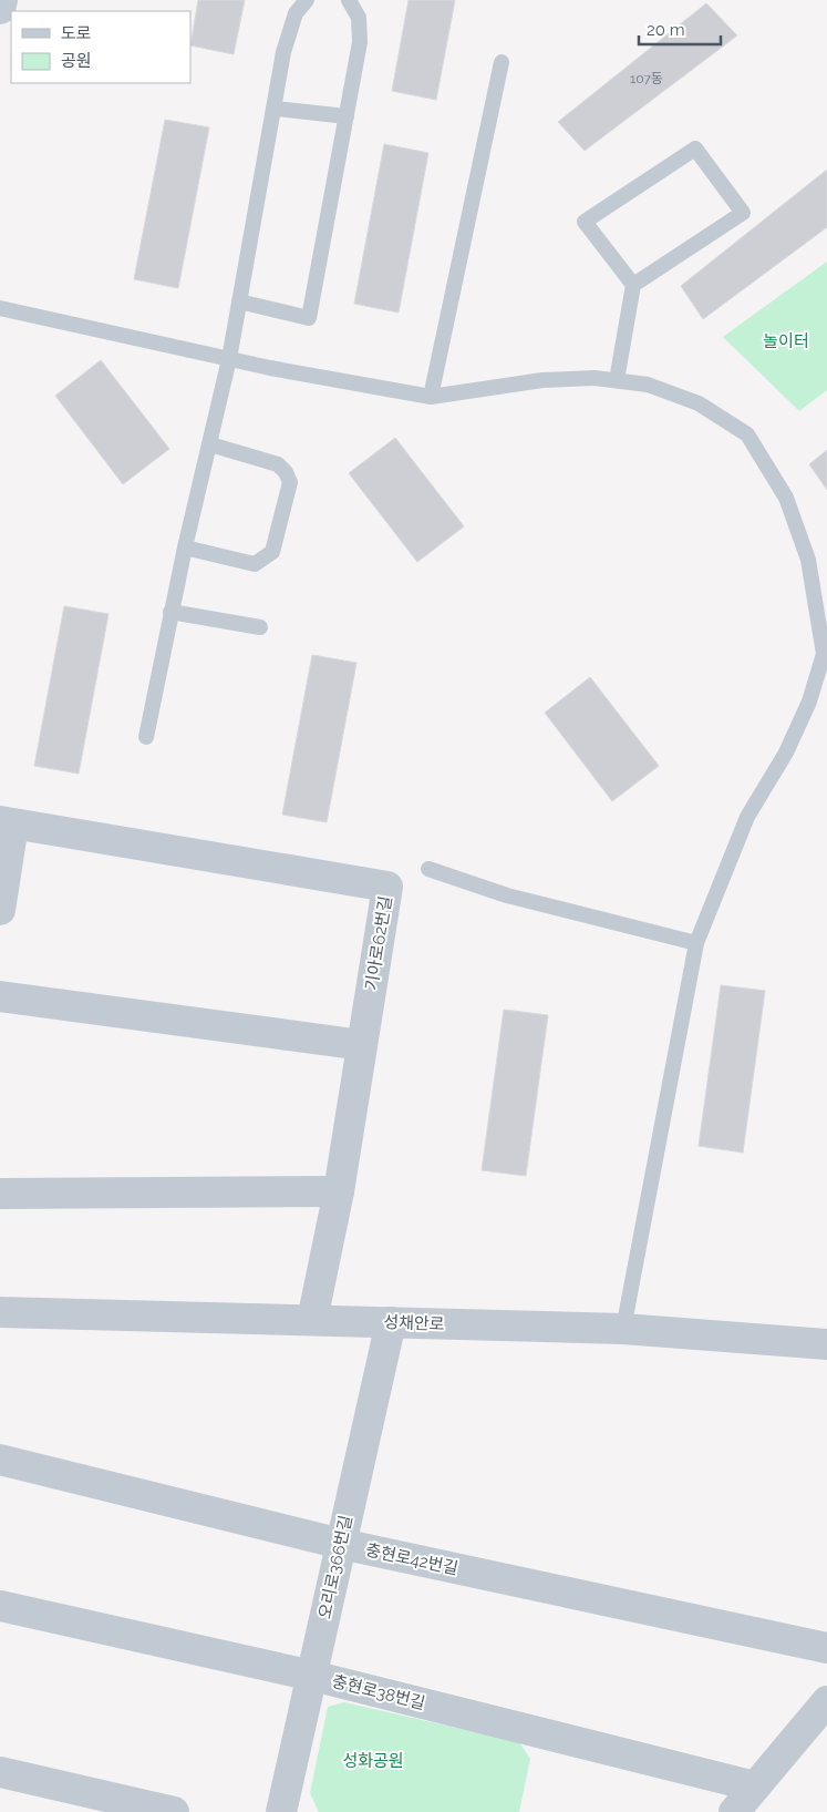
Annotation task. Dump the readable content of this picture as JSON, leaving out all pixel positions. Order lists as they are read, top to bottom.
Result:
{
  "streets": {
    "street": [
      "기아로62번길",
      "성채안로",
      "충현로42번길",
      "오리로366번길",
      "충현로38번길"
    ]
  },
  "crossings": [
    ["기아로62번길", "성채안로"],
    ["성채안로", "오리로366번길"],
    ["충현로42번길", "오리로366번길"],
    ["오리로366번길", "충현로38번길"]
  ],
  "parks": ["놀이터", "성화공원"],
  "house_numbers": ["107동"],
  "legend": ["도로", "공원"],
  "scale_bar": "20 m"
}
